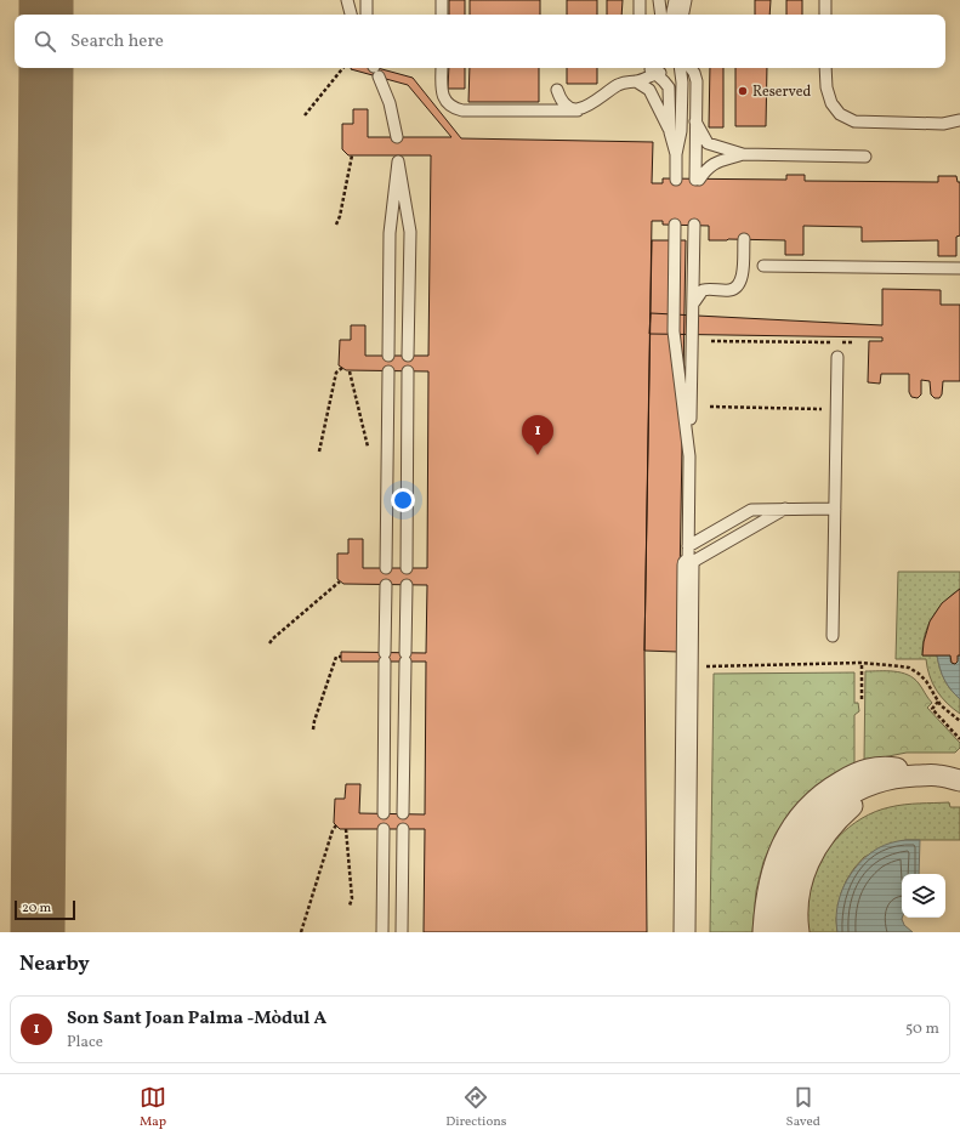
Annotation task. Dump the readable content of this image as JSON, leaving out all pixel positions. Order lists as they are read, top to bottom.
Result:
{
  "places": ["Reserved"],
  "scale_bar": "20 m",
  "page": {
    "search": "Search here",
    "pins": "1",
    "scale": "20 m",
    "heading": "Nearby",
    "list": [
      {
        "mark": "1",
        "name": "Son Sant Joan Palma -Mòdul A",
        "note": "Place",
        "value": "50 m"
      }
    ],
    "nav": ["Map", "Directions", "Saved"]
  }
}
